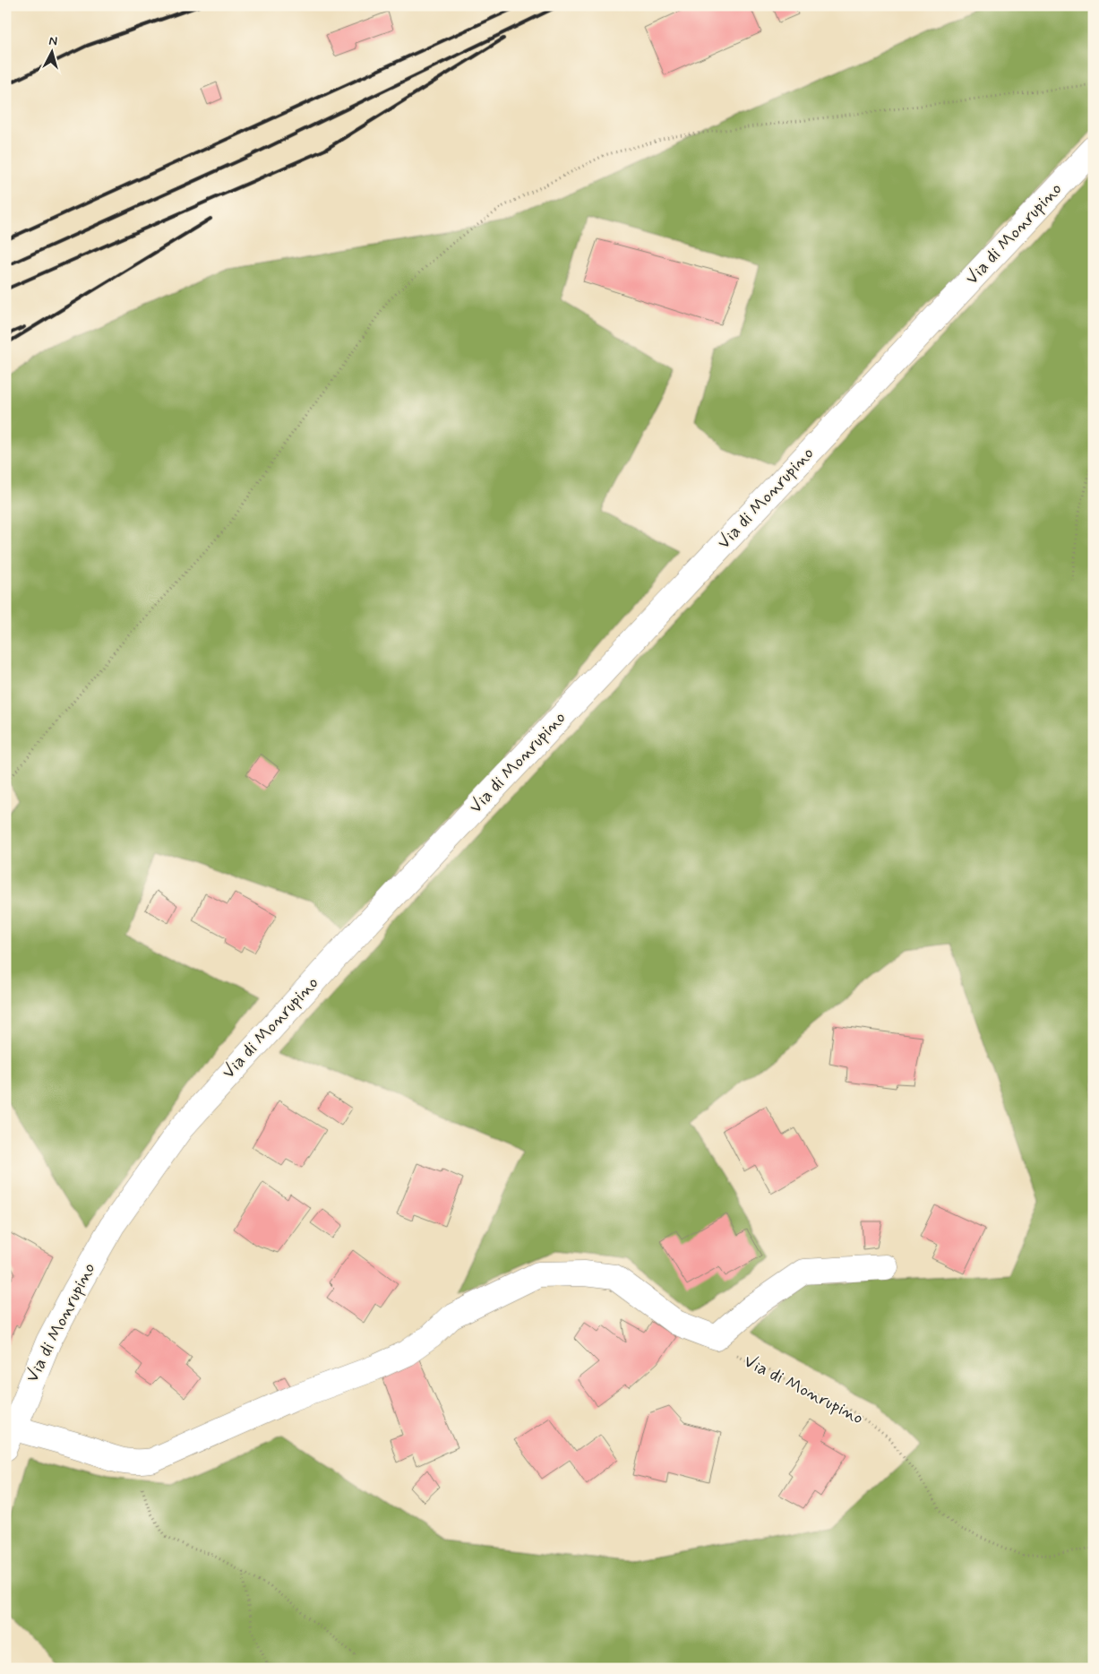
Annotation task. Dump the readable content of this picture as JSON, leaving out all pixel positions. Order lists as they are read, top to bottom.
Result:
{
  "streets": {
    "main road": ["Via di Monrupino"]
  },
  "north": "top"
}
